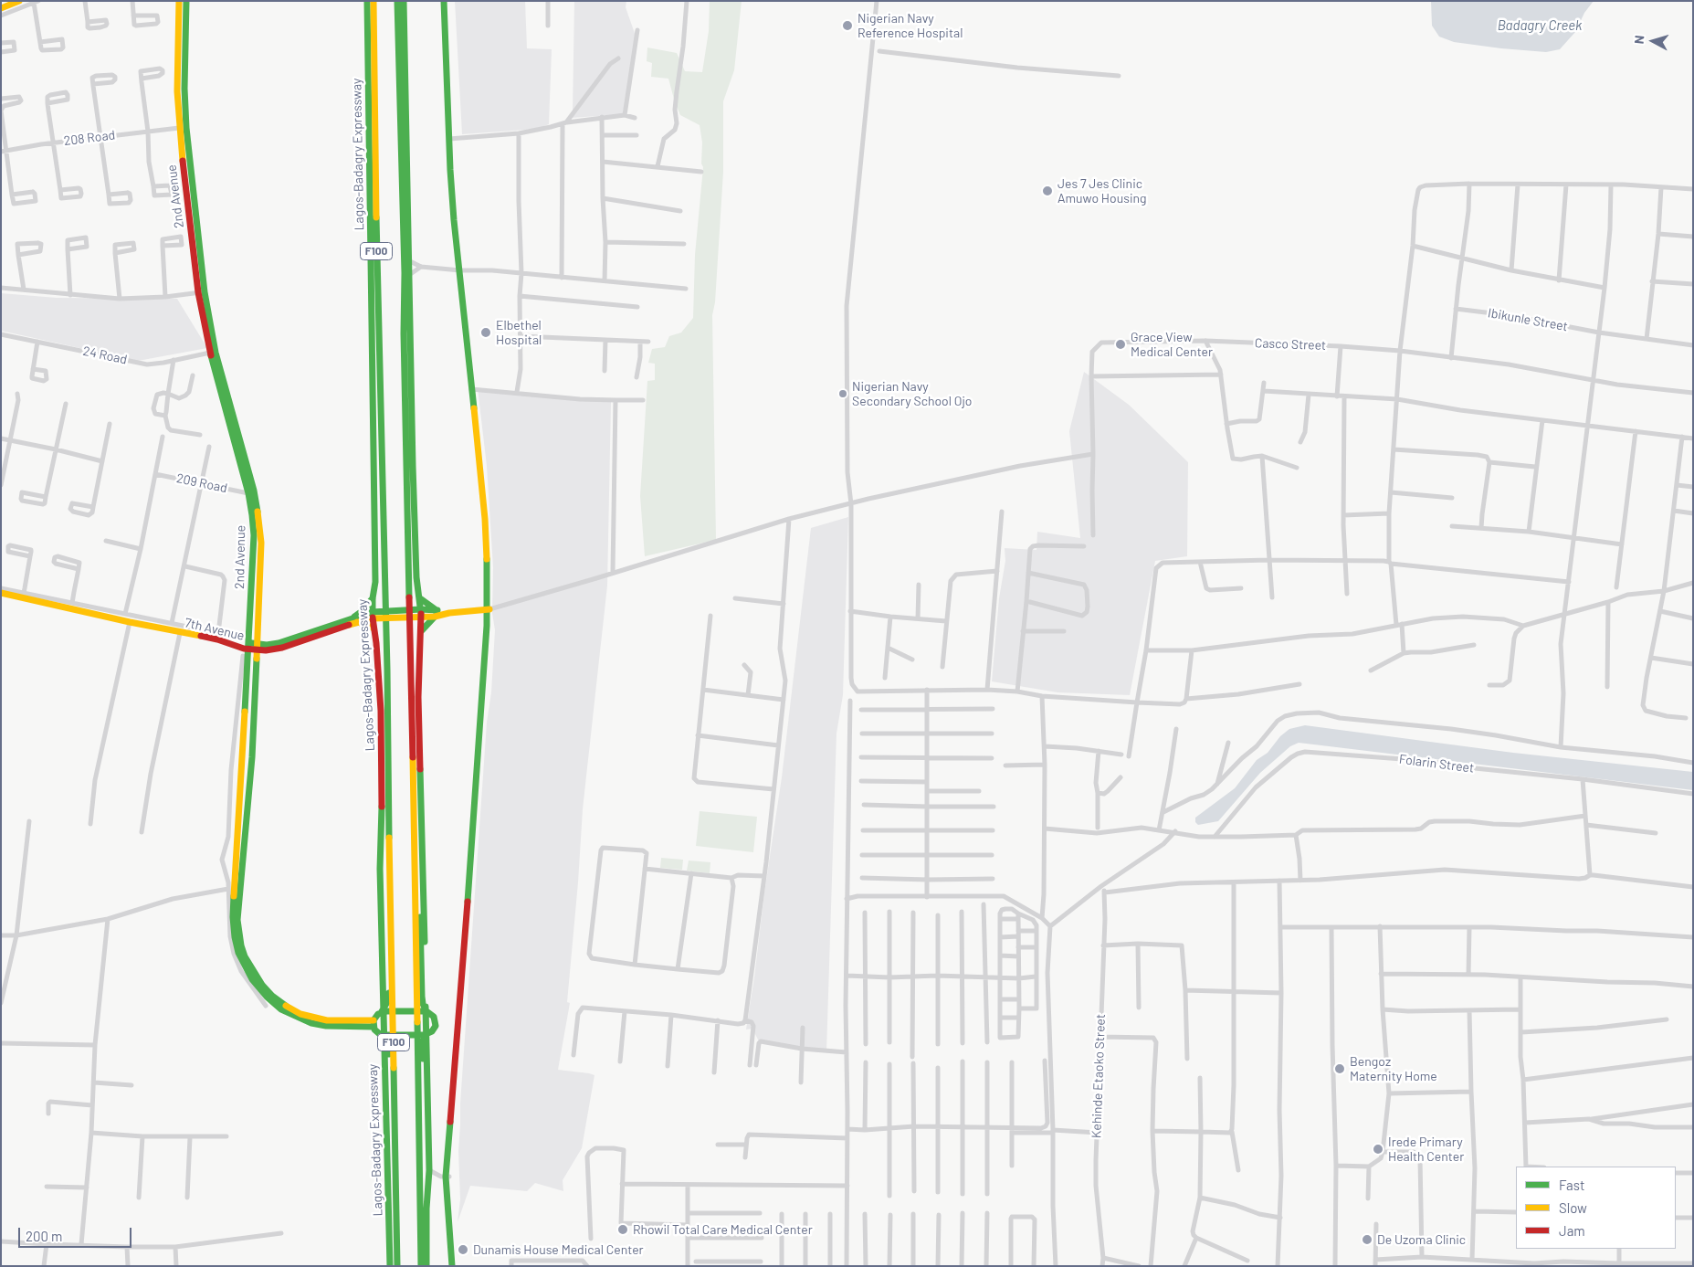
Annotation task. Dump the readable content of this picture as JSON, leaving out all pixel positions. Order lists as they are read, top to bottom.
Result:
{
  "streets": {
    "main road": [
      "Lagos-Badagry Expressway",
      "2nd Avenue",
      "F100",
      "7th Avenue"
    ],
    "street": [
      "208 Road",
      "Ibikunle Street",
      "Casco Street",
      "24 Road",
      "209 Road",
      "Folarin Street",
      "Kehinde Etaoko Street"
    ]
  },
  "crossings": [
    ["208 Road", "2nd Avenue"],
    ["Lagos-Badagry Expressway", "7th Avenue"],
    ["2nd Avenue", "24 Road"],
    ["2nd Avenue", "209 Road"],
    ["2nd Avenue", "7th Avenue"]
  ],
  "water": ["Badagry Creek"],
  "places": [
    "Nigerian Navy Reference Hospital",
    "Jes 7 Jes Clinic Amuwo Housing",
    "Elbethel Hospital",
    "Grace View Medical Center",
    "Nigerian Navy Secondary School Ojo",
    "Bengoz Maternity Home",
    "Irede Primary Health Center",
    "Rhowil Total Care Medical Center",
    "De Uzoma Clinic",
    "Dunamis House Medical Center"
  ],
  "legend": ["Fast", "Slow", "Jam"],
  "scale_bar": "200 m",
  "north": "left"
}
